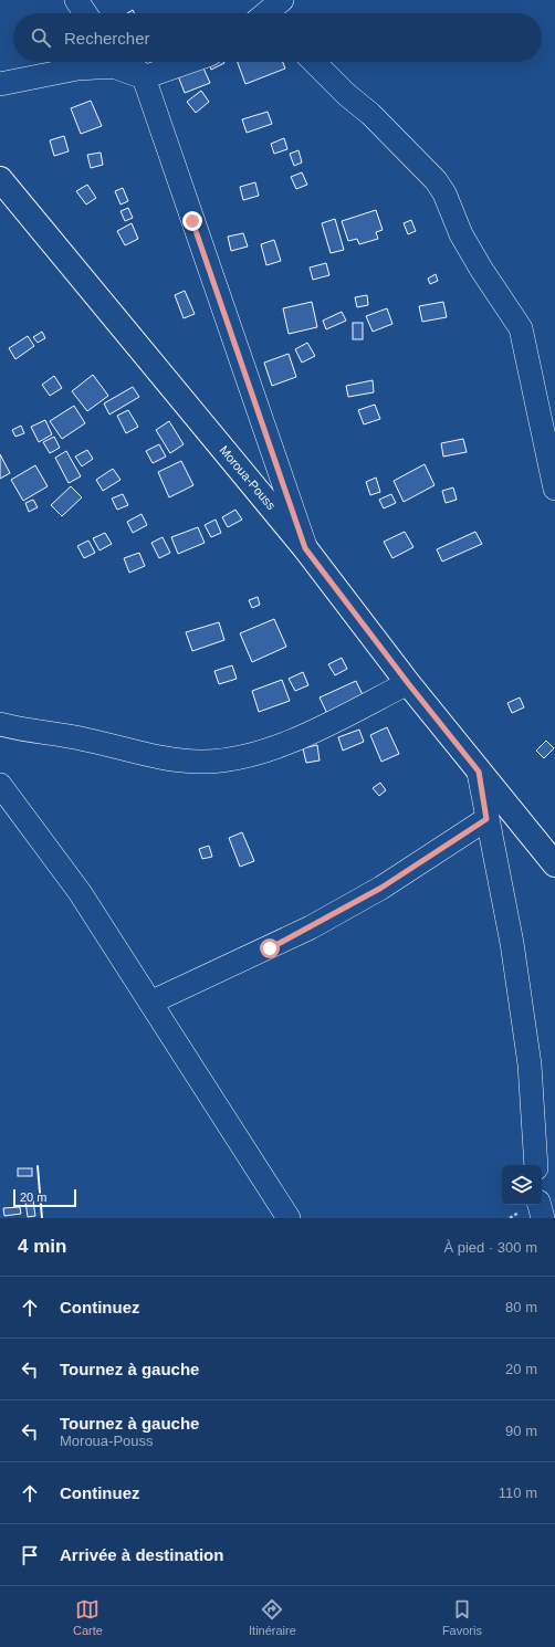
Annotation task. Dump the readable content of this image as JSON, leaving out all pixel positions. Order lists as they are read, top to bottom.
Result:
{
  "streets": {
    "main road": ["Moroua-Pouss"]
  },
  "scale_bar": "20 m",
  "page": {
    "search": "Rechercher",
    "scale": "20 m",
    "heading": ["4 min", "À pied · 300 m"],
    "list": [
      ["Continuez", "80 m"],
      ["Tournez à gauche", "20 m"],
      ["Tournez à gauche", "Moroua-Pouss", "90 m"],
      ["Continuez", "110 m"],
      "Arrivée à destination"
    ],
    "nav": ["Carte", "Itinéraire", "Favoris"]
  }
}
